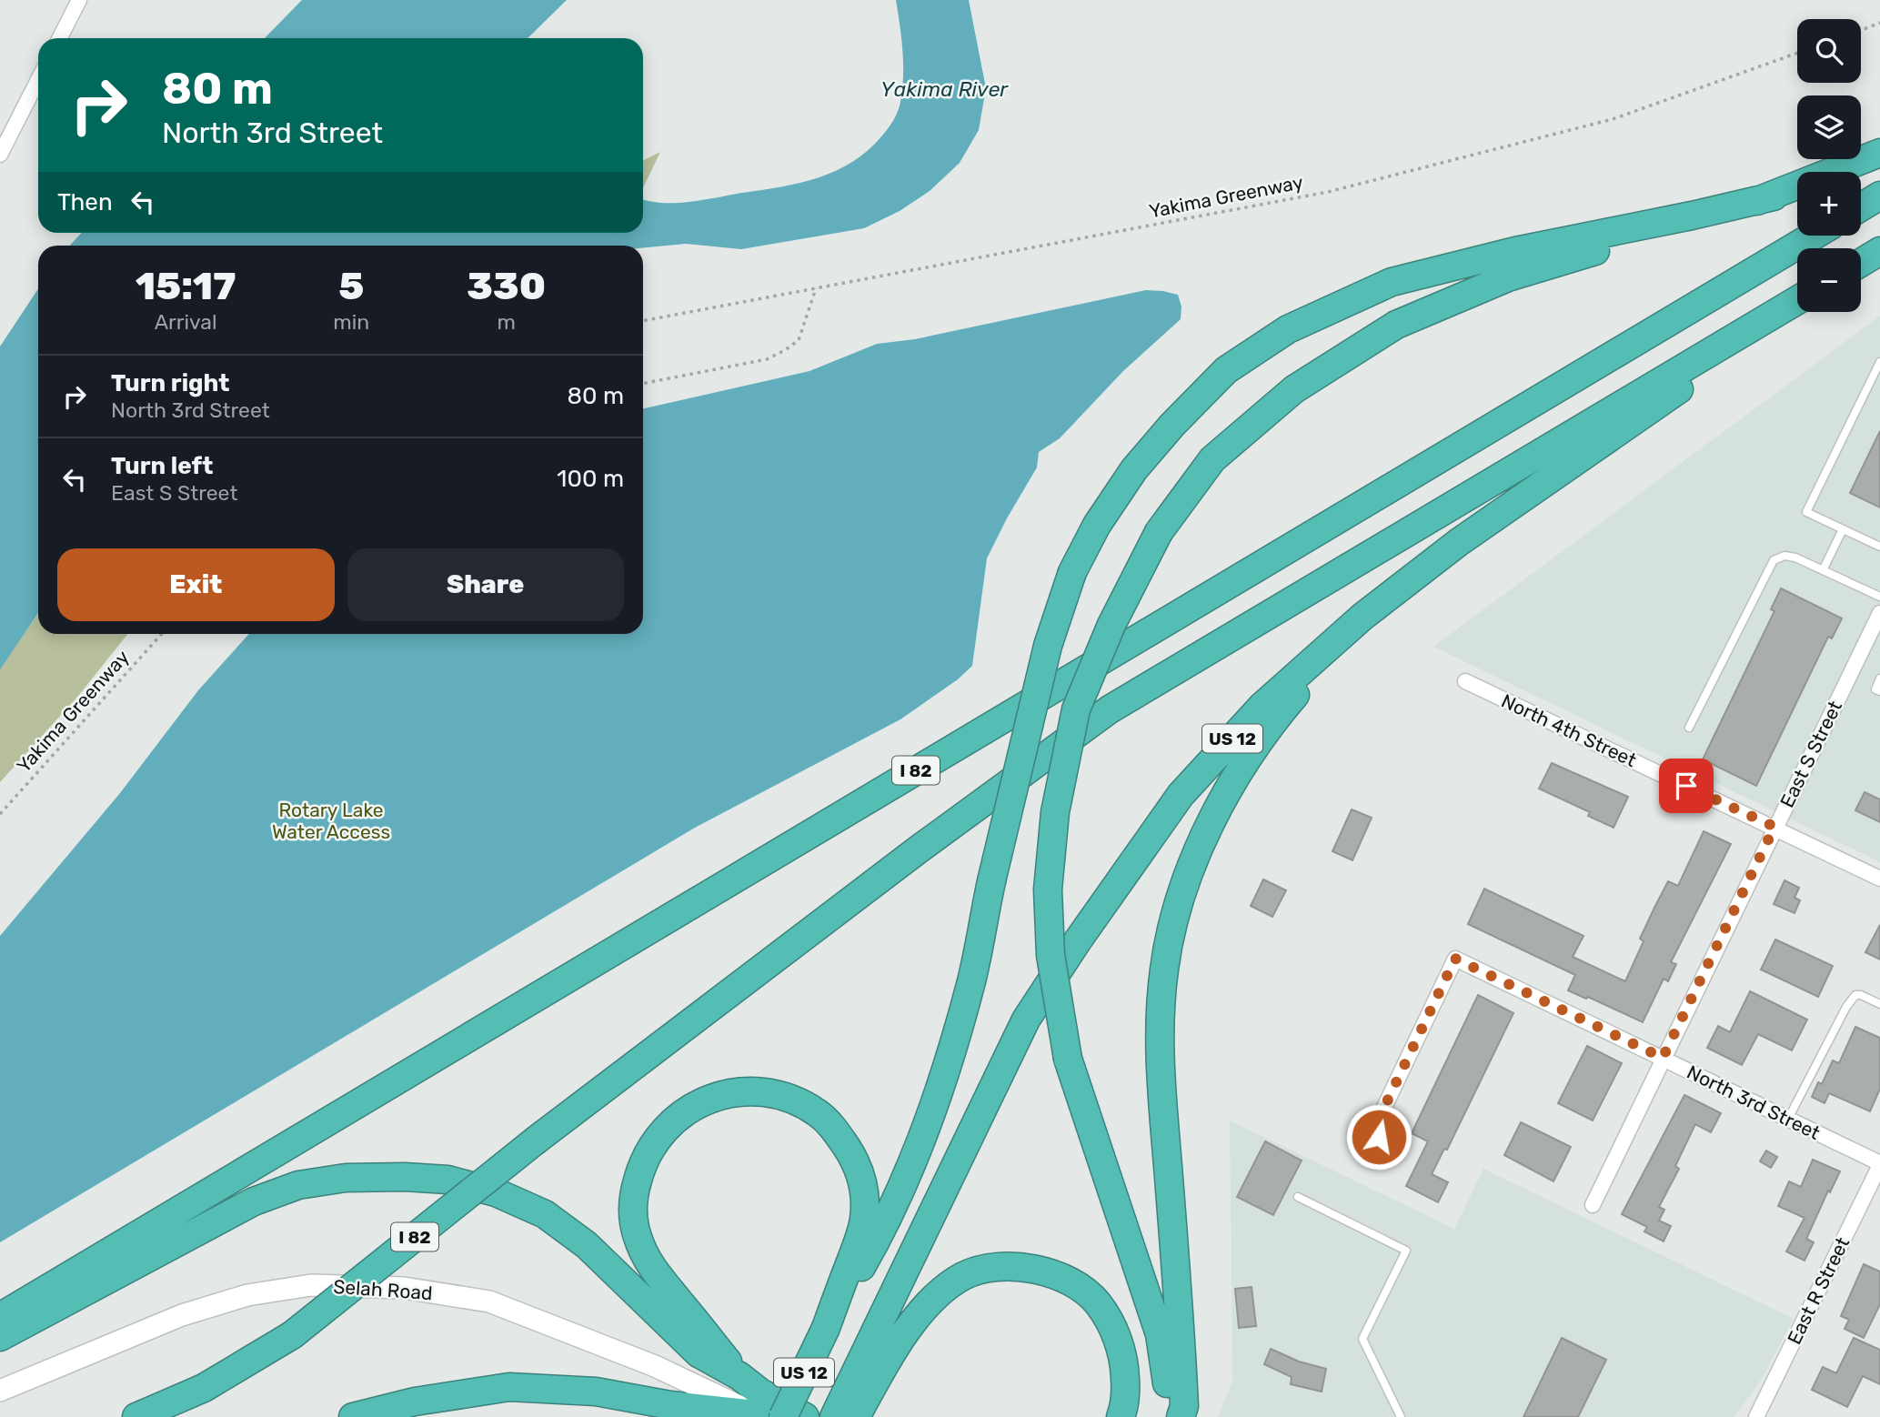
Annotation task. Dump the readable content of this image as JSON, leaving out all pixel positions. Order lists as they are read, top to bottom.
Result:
{
  "streets": {
    "highway": ["US 12", "I 82"],
    "main road": ["Selah Road"],
    "street": [
      "North 4th Street",
      "East S Street",
      "North 3rd Street",
      "East R Street"
    ],
    "path": ["Yakima Greenway"]
  },
  "crossings": [
    ["North 4th Street", "East S Street"],
    ["East S Street", "North 3rd Street"],
    ["North 3rd Street", "East R Street"]
  ],
  "water": ["Yakima River"],
  "parks": ["Rotary Lake Water Access"],
  "page": {
    "map_buttons": ["+", "−"],
    "turn": ["80 m", "North 3rd Street"],
    "then": "Then",
    "eta": [
      "15:17",
      "Arrival",
      "5",
      "min",
      "330",
      "m"
    ],
    "list": [
      {
        "name": "Turn right",
        "note": "North 3rd Street",
        "value": "80 m"
      },
      {
        "name": "Turn left",
        "note": "East S Street",
        "value": "100 m"
      }
    ],
    "buttons": ["Exit", "Share"]
  }
}
